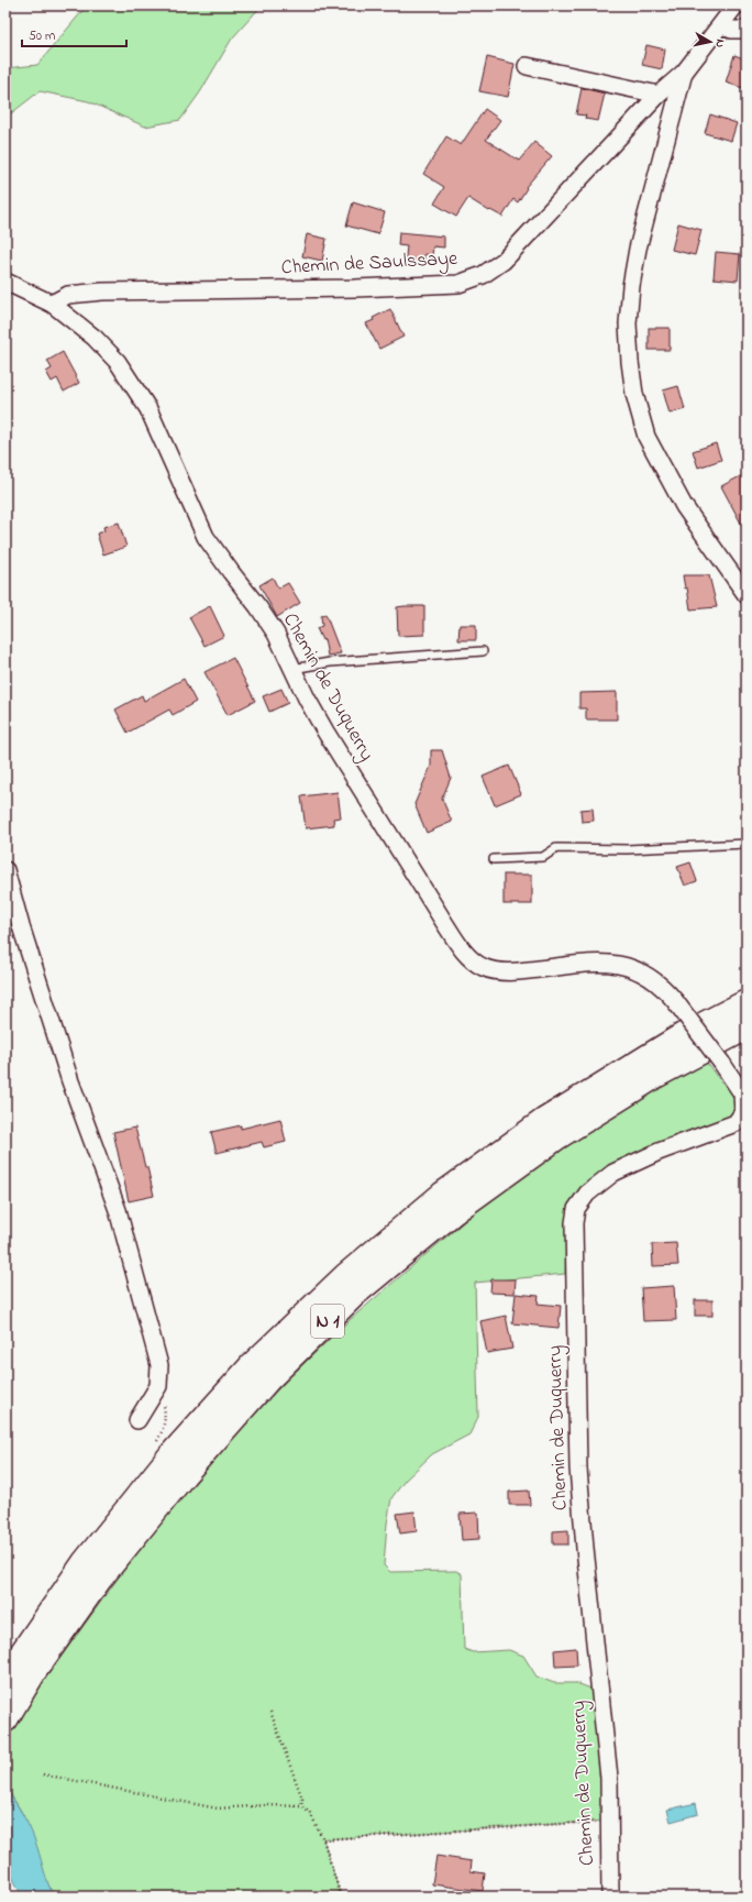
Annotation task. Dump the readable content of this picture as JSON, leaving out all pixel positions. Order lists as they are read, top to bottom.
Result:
{
  "streets": {
    "highway": ["N 1"],
    "street": ["Chemin de Saulssaye", "Chemin de Duquerry"]
  },
  "crossings": [
    ["Chemin de Saulssaye", "Chemin de Duquerry"]
  ],
  "scale_bar": "50 m",
  "north": "right"
}
